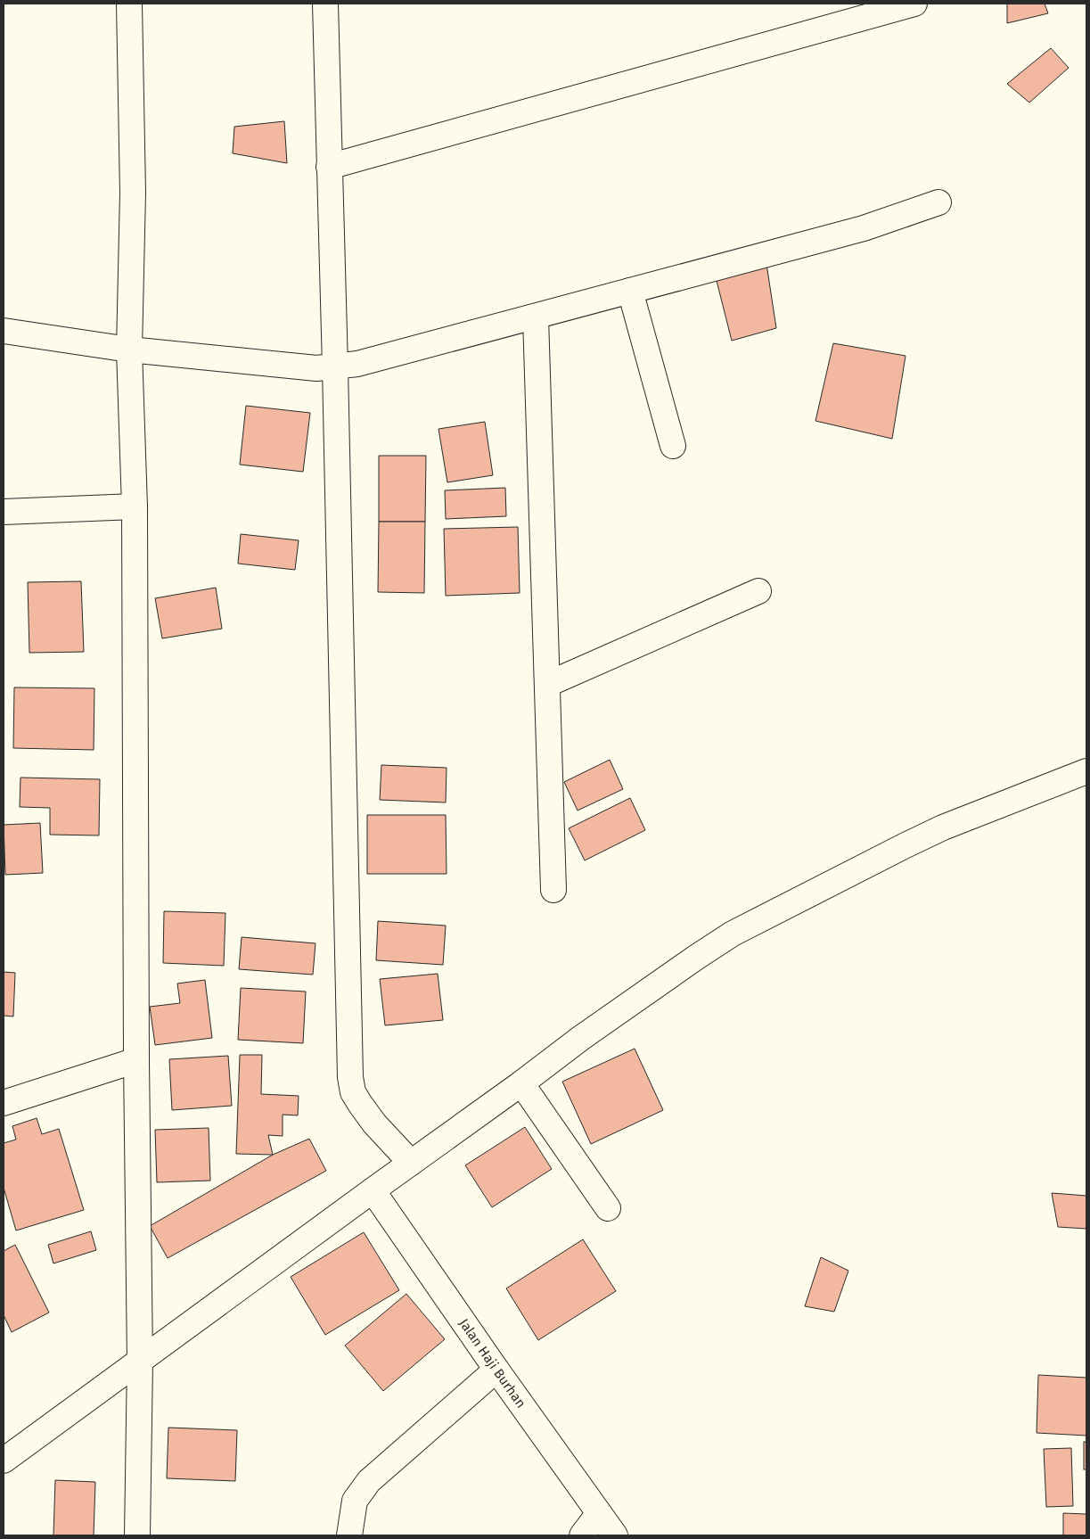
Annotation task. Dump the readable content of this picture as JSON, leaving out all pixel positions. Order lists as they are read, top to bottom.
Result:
{
  "streets": {
    "street": ["Jalan Haji Burhan"]
  }
}
